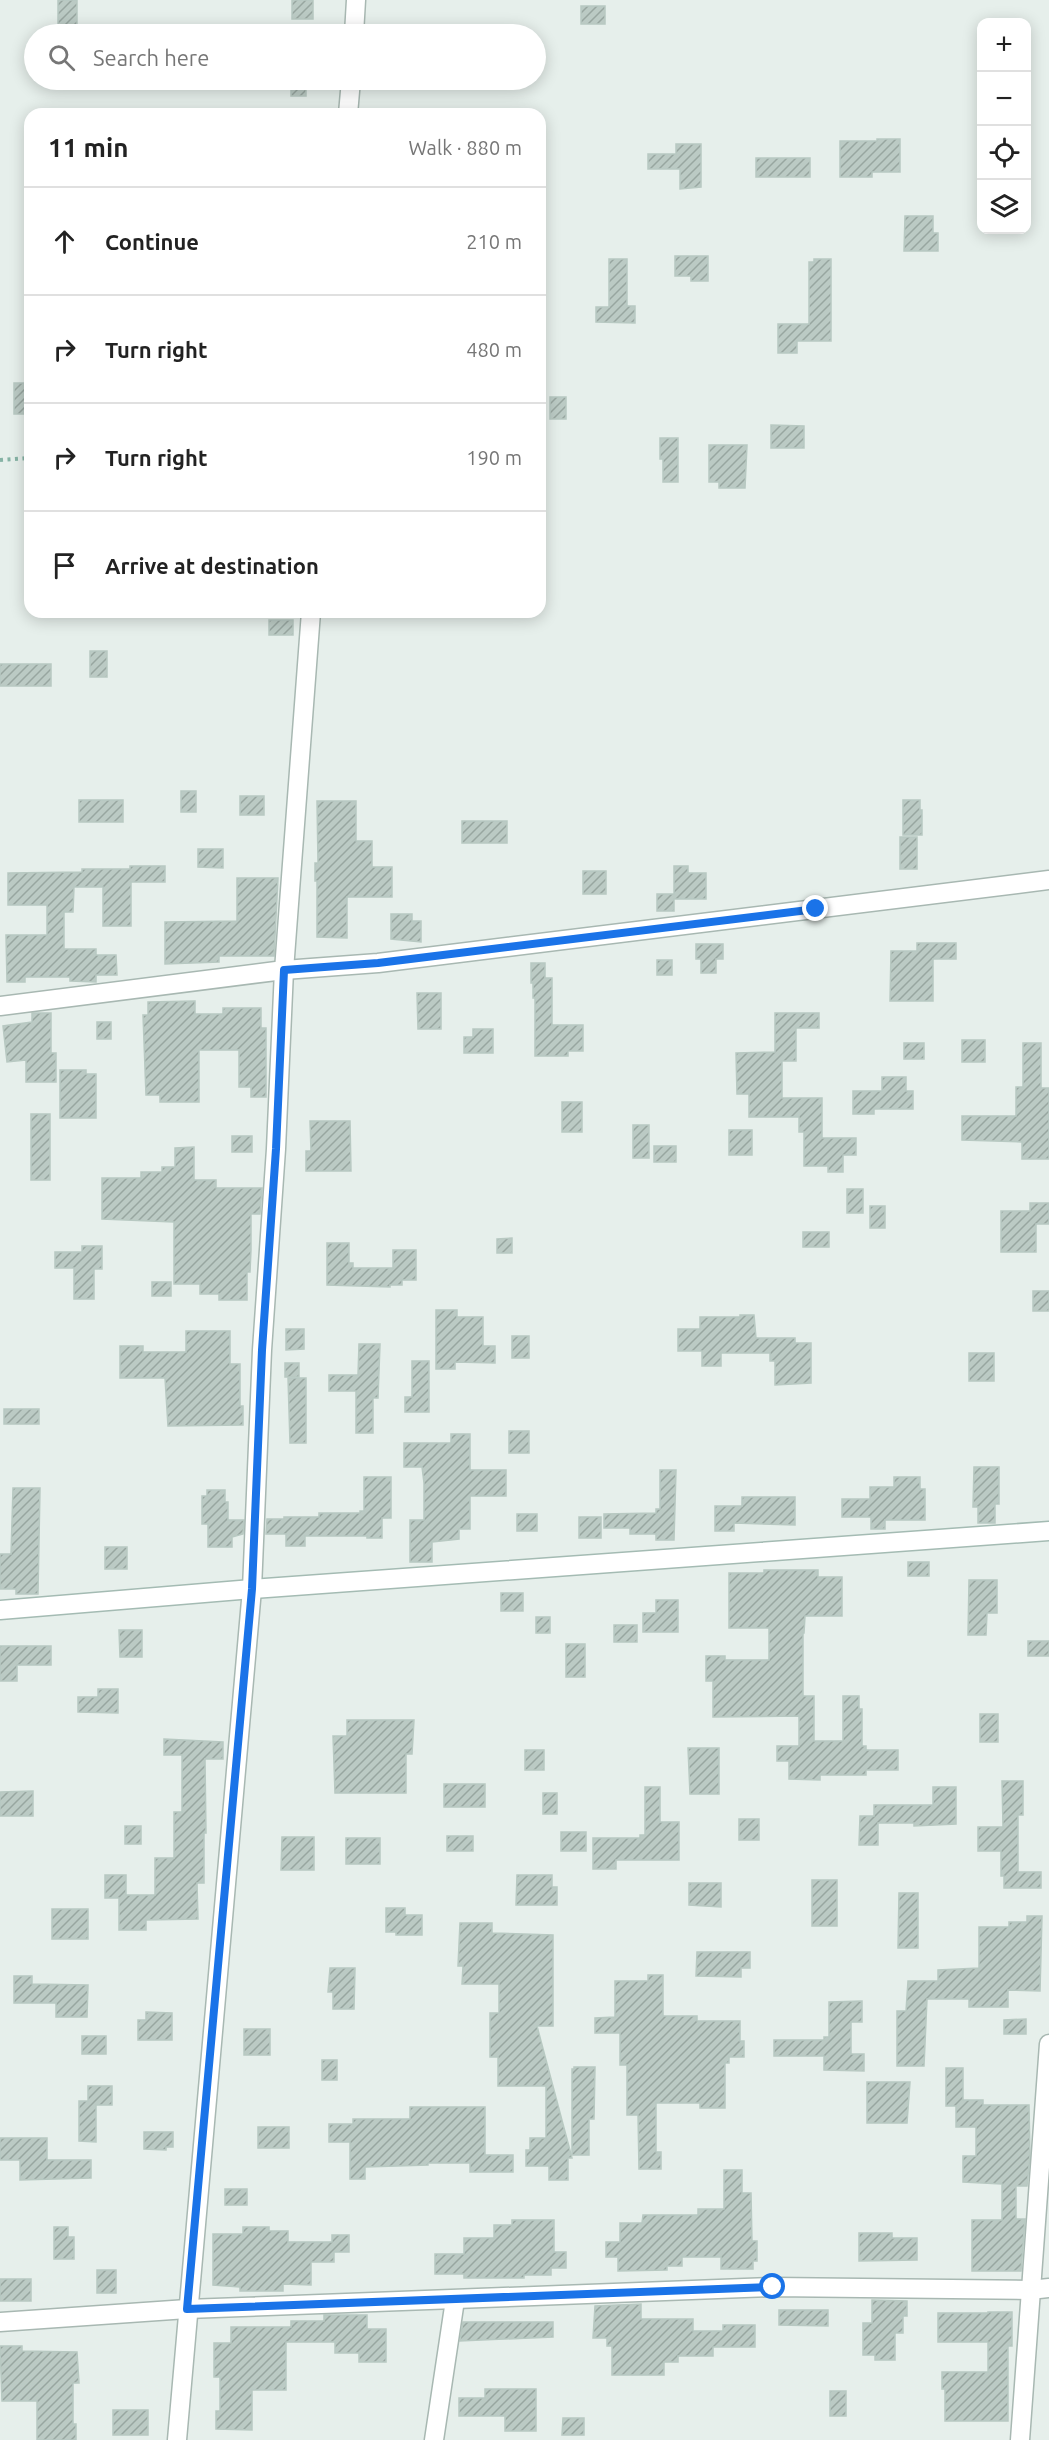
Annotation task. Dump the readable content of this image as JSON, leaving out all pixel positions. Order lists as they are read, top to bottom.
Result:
{
  "page": {
    "map_buttons": ["+", "−"],
    "search": "Search here",
    "heading": ["11 min", "Walk · 880 m"],
    "list": [
      ["Continue", "210 m"],
      ["Turn right", "480 m"],
      ["Turn right", "190 m"],
      "Arrive at destination"
    ]
  }
}
